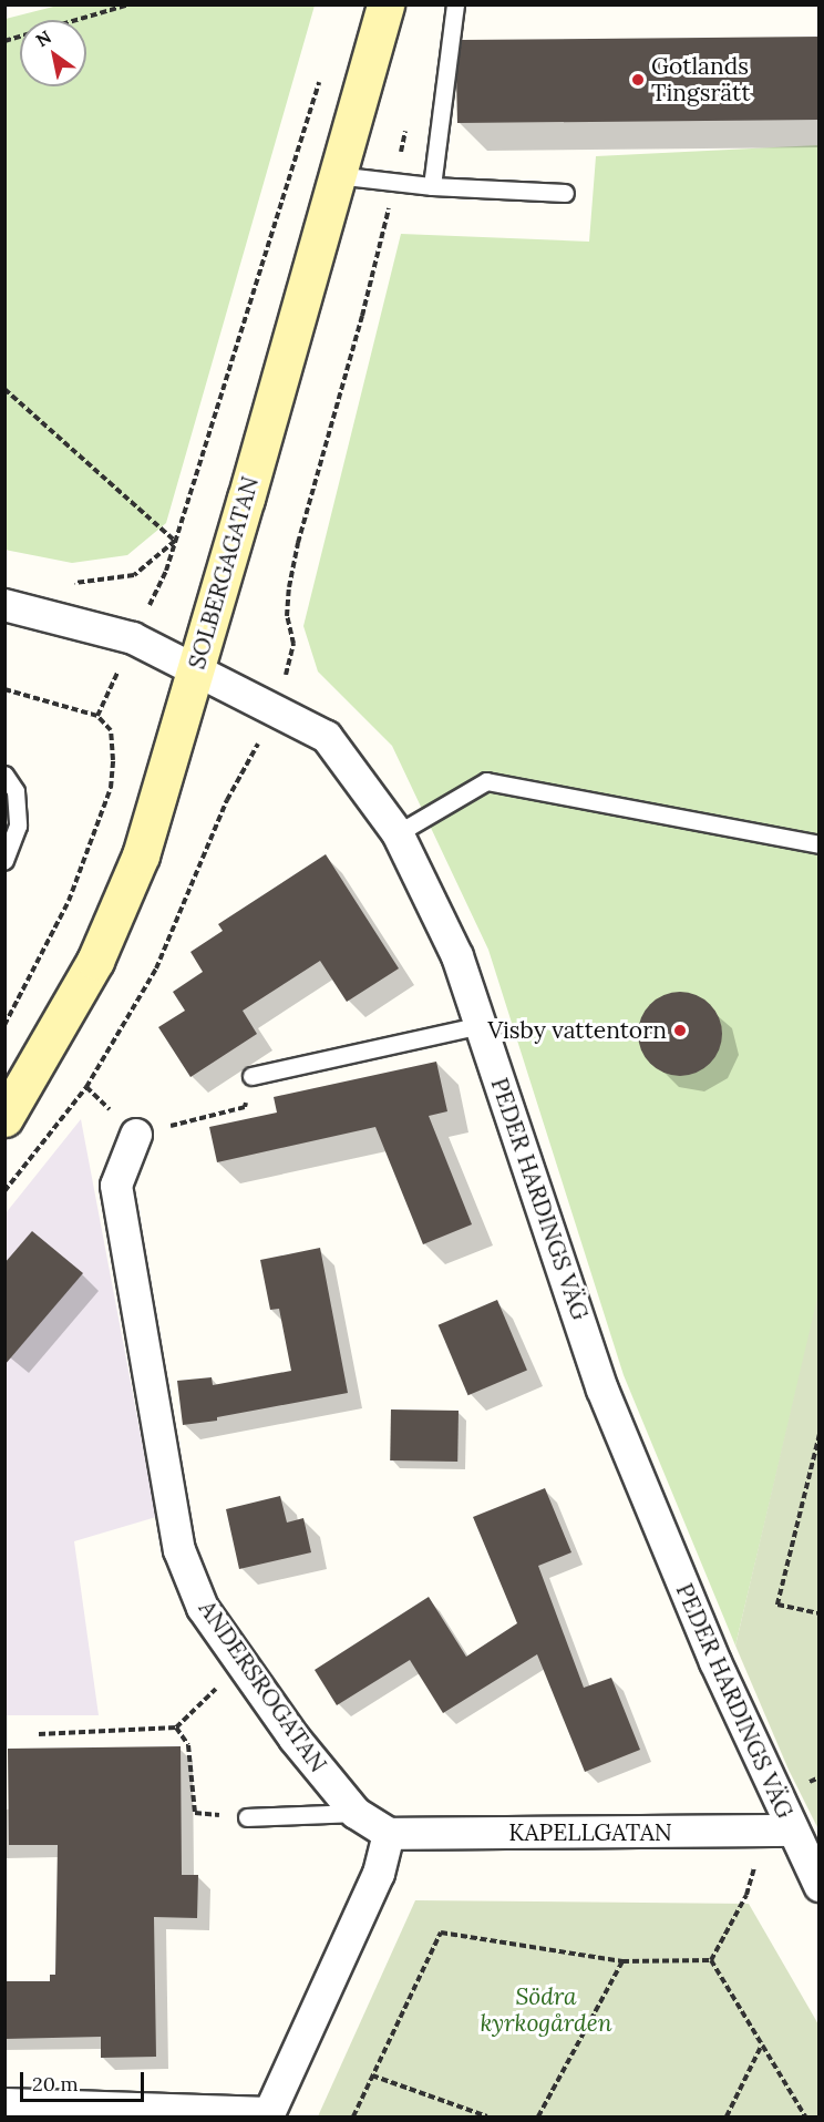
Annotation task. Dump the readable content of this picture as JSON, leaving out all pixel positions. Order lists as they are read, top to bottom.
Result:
{
  "streets": {
    "main road": ["SOLBERGAGATAN"],
    "street": ["PEDER HARDINGS VÄG", "ANDERSROGATAN", "KAPELLGATAN"]
  },
  "crossings": [
    ["SOLBERGAGATAN", "PEDER HARDINGS VÄG"],
    ["PEDER HARDINGS VÄG", "KAPELLGATAN"],
    ["ANDERSROGATAN", "KAPELLGATAN"]
  ],
  "parks": ["Södra kyrkogården"],
  "places": ["Gotlands Tingsrätt", "Visby vattentorn"],
  "scale_bar": "20 m",
  "north": "top left"
}
